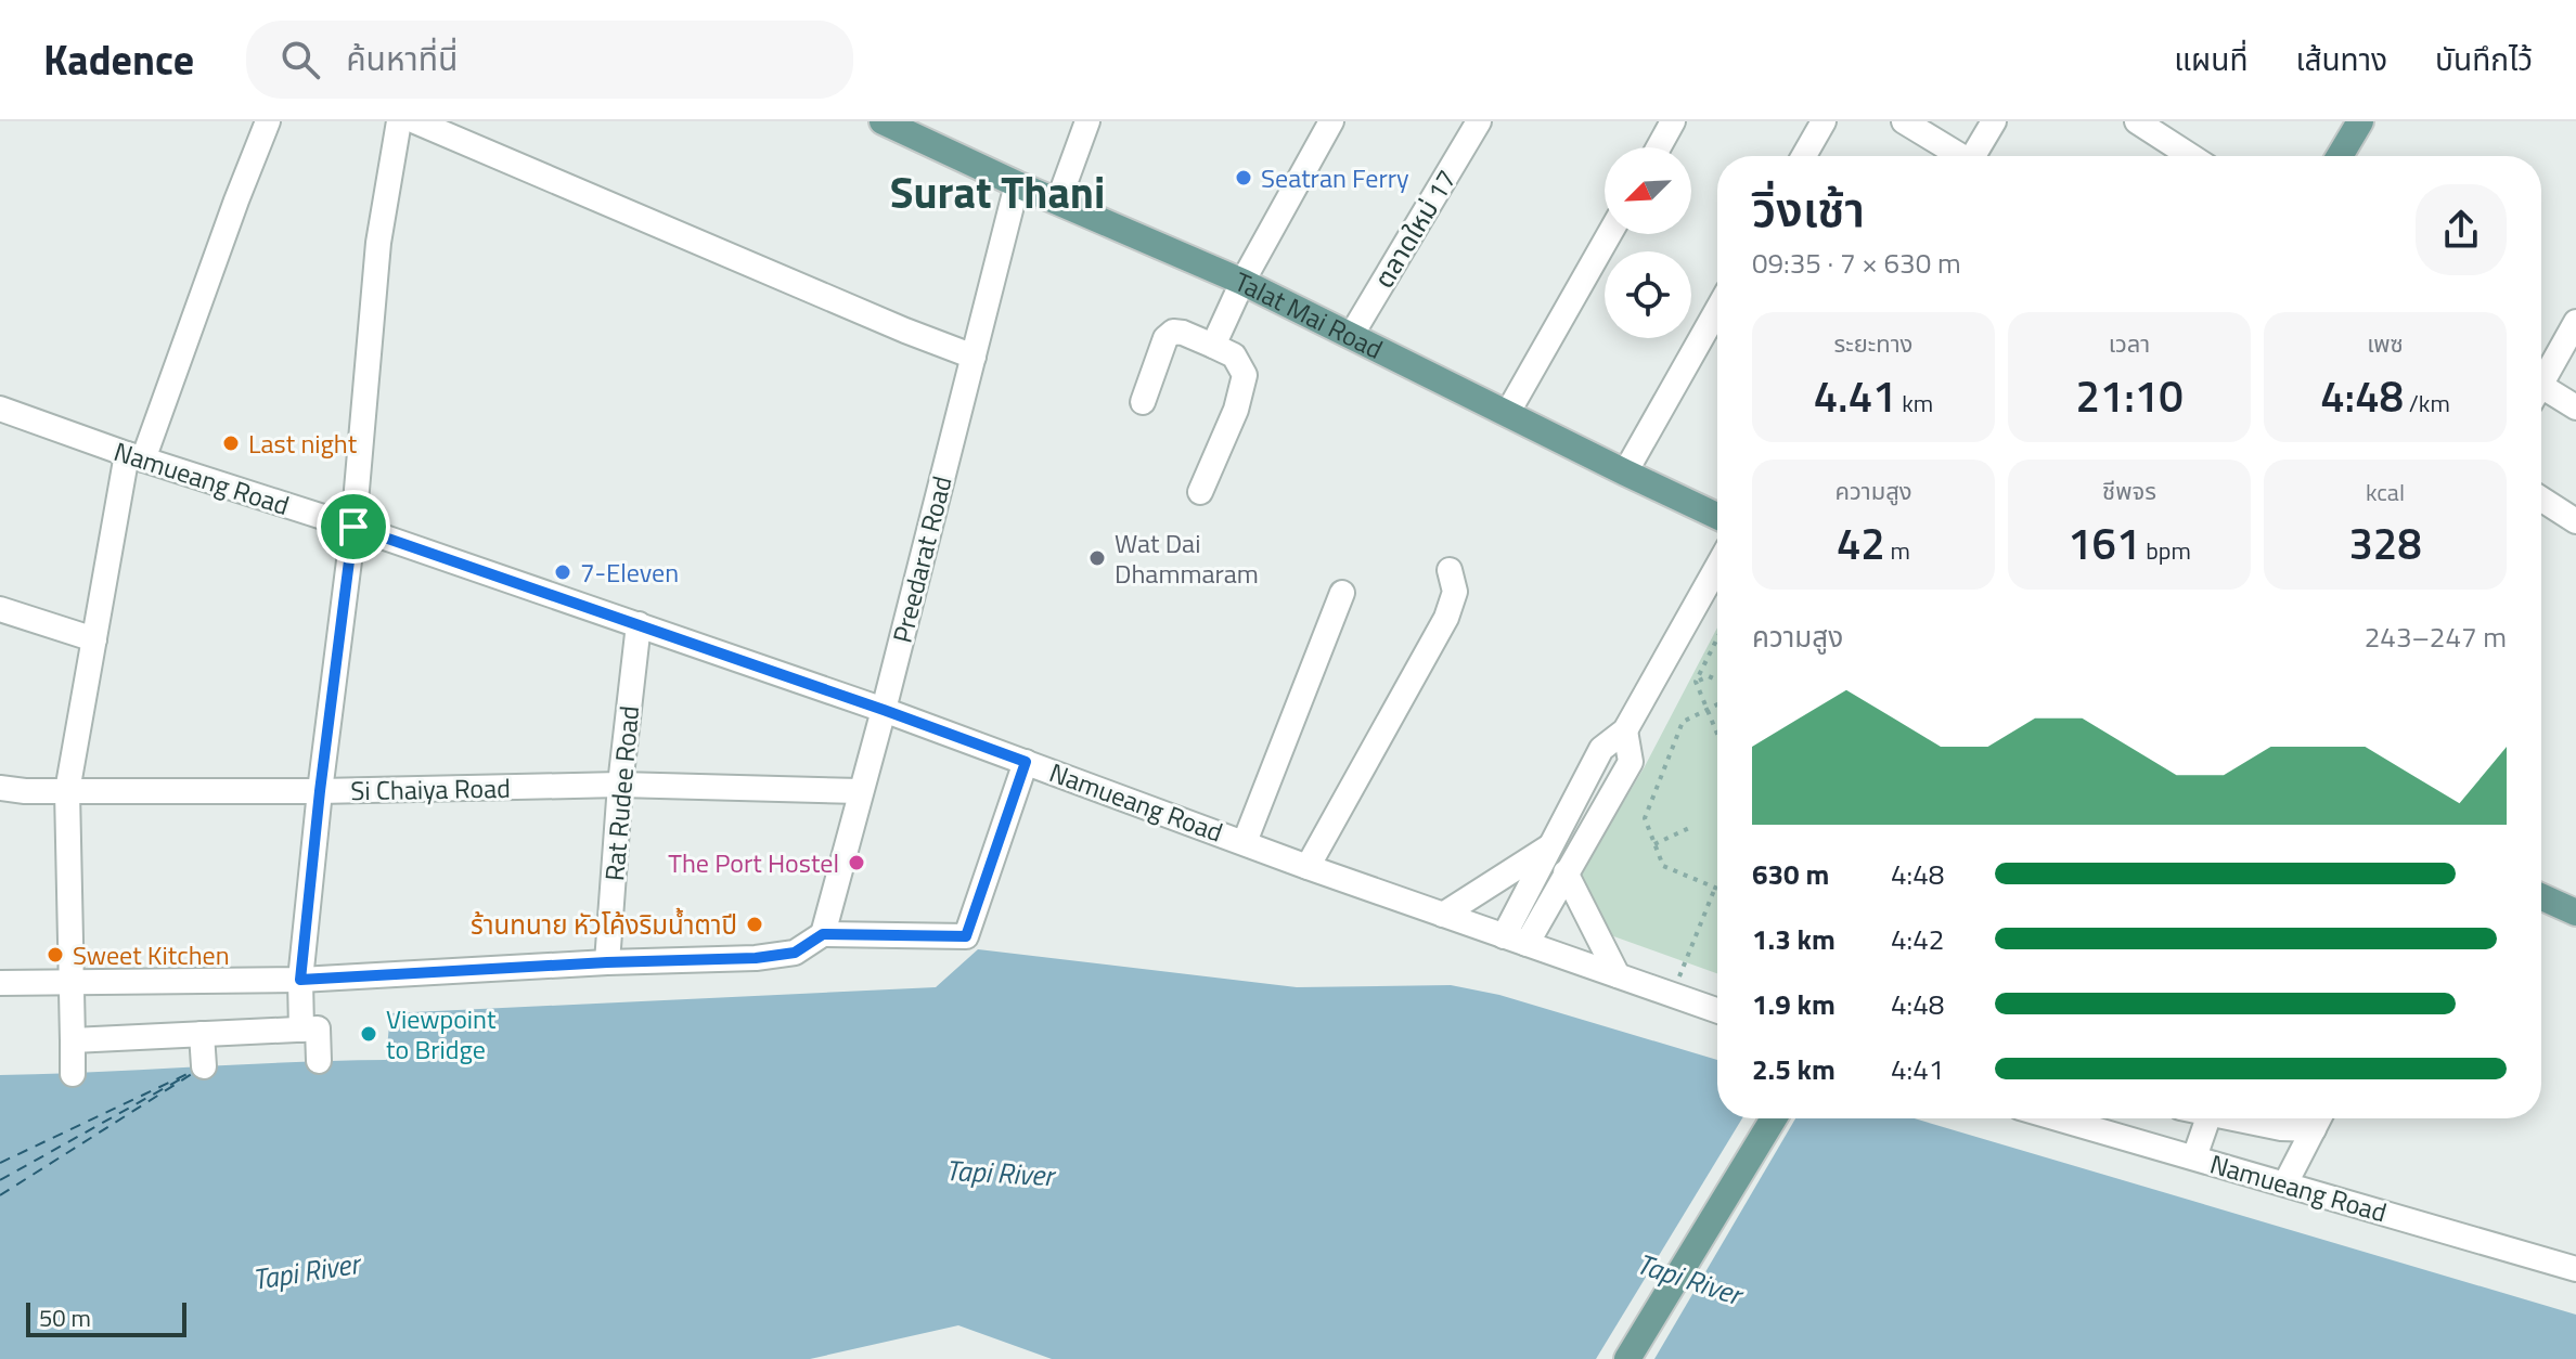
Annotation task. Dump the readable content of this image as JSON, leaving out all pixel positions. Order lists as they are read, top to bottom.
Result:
{
  "streets": {
    "main road": ["Talat Mai Road"],
    "street": [
      "ตลาดใหม่ 17",
      "Namueang Road",
      "Preedarat Road",
      "Si Chaiya Road",
      "Rat Rudee Road"
    ]
  },
  "crossings": [
    ["ตลาดใหม่ 17", "Talat Mai Road"],
    ["Talat Mai Road", "Preedarat Road"],
    ["Namueang Road", "Preedarat Road"],
    ["Namueang Road", "Rat Rudee Road"],
    ["Preedarat Road", "Si Chaiya Road"],
    ["Si Chaiya Road", "Rat Rudee Road"]
  ],
  "districts": ["Surat Thani"],
  "water": ["Tapi River"],
  "places": [
    "Seatran Ferry",
    "Last night",
    "Wat Dai Dhammaram",
    "7-Eleven",
    "The Port Hostel",
    "ร้านทนาย หัวโค้งริมน้ำตาปี",
    "Sweet Kitchen",
    "Viewpoint to Bridge"
  ],
  "scale_bar": "50 m",
  "north": "bottom left",
  "page": {
    "header": "Kadence",
    "search": "ค้นหาที่นี่",
    "nav": ["แผนที่", "เส้นทาง", "บันทึกไว้"],
    "heading": ["วิ่งเช้า", "09:35 · 7 × 630 m"],
    "stats": [
      ["ระยะทาง", "4.41 km"],
      ["เวลา", "21:10"],
      ["เพซ", "4:48 /km"],
      ["ความสูง", "42 m"],
      ["ชีพจร", "161 bpm"],
      ["kcal", "328"]
    ],
    "chart": ["ความสูง", "243–247 m"],
    "list": [
      {
        "name": "630 m",
        "note": "4:48"
      },
      {
        "name": "1.3 km",
        "note": "4:42"
      },
      {
        "name": "1.9 km",
        "note": "4:48"
      },
      {
        "name": "2.5 km",
        "note": "4:41"
      }
    ],
    "scale": "50 m"
  }
}
